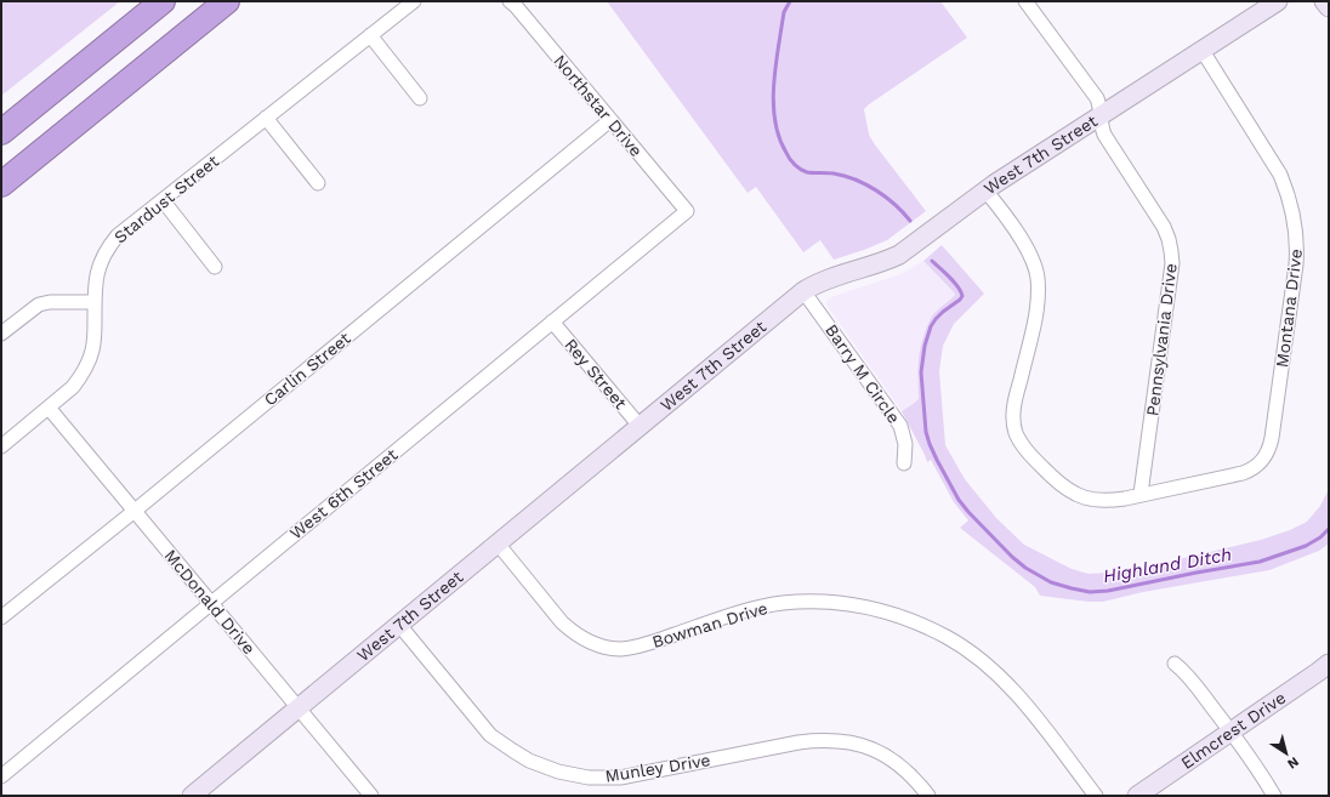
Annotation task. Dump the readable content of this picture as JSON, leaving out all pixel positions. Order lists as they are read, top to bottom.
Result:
{
  "streets": {
    "main road": ["West 7th Street", "Elmcrest Drive"],
    "street": [
      "Northstar Drive",
      "Stardust Street",
      "Montana Drive",
      "Pennsylvania Drive",
      "Carlin Street",
      "Rey Street",
      "Barry M Circle",
      "West 6th Street",
      "McDonald Drive",
      "Bowman Drive",
      "Munley Drive"
    ]
  },
  "crossings": [
    ["Northstar Drive", "Carlin Street"],
    ["Northstar Drive", "West 6th Street"],
    ["West 7th Street", "Montana Drive"],
    ["West 7th Street", "Pennsylvania Drive"],
    ["West 7th Street", "Rey Street"],
    ["West 7th Street", "Barry M Circle"],
    ["West 7th Street", "McDonald Drive"],
    ["West 7th Street", "Bowman Drive"],
    ["West 7th Street", "Munley Drive"],
    ["Stardust Street", "McDonald Drive"],
    ["Montana Drive", "Pennsylvania Drive"],
    ["Carlin Street", "McDonald Drive"],
    ["Rey Street", "West 6th Street"],
    ["West 6th Street", "McDonald Drive"]
  ],
  "water": ["Highland Ditch"],
  "north": "bottom right"
}
